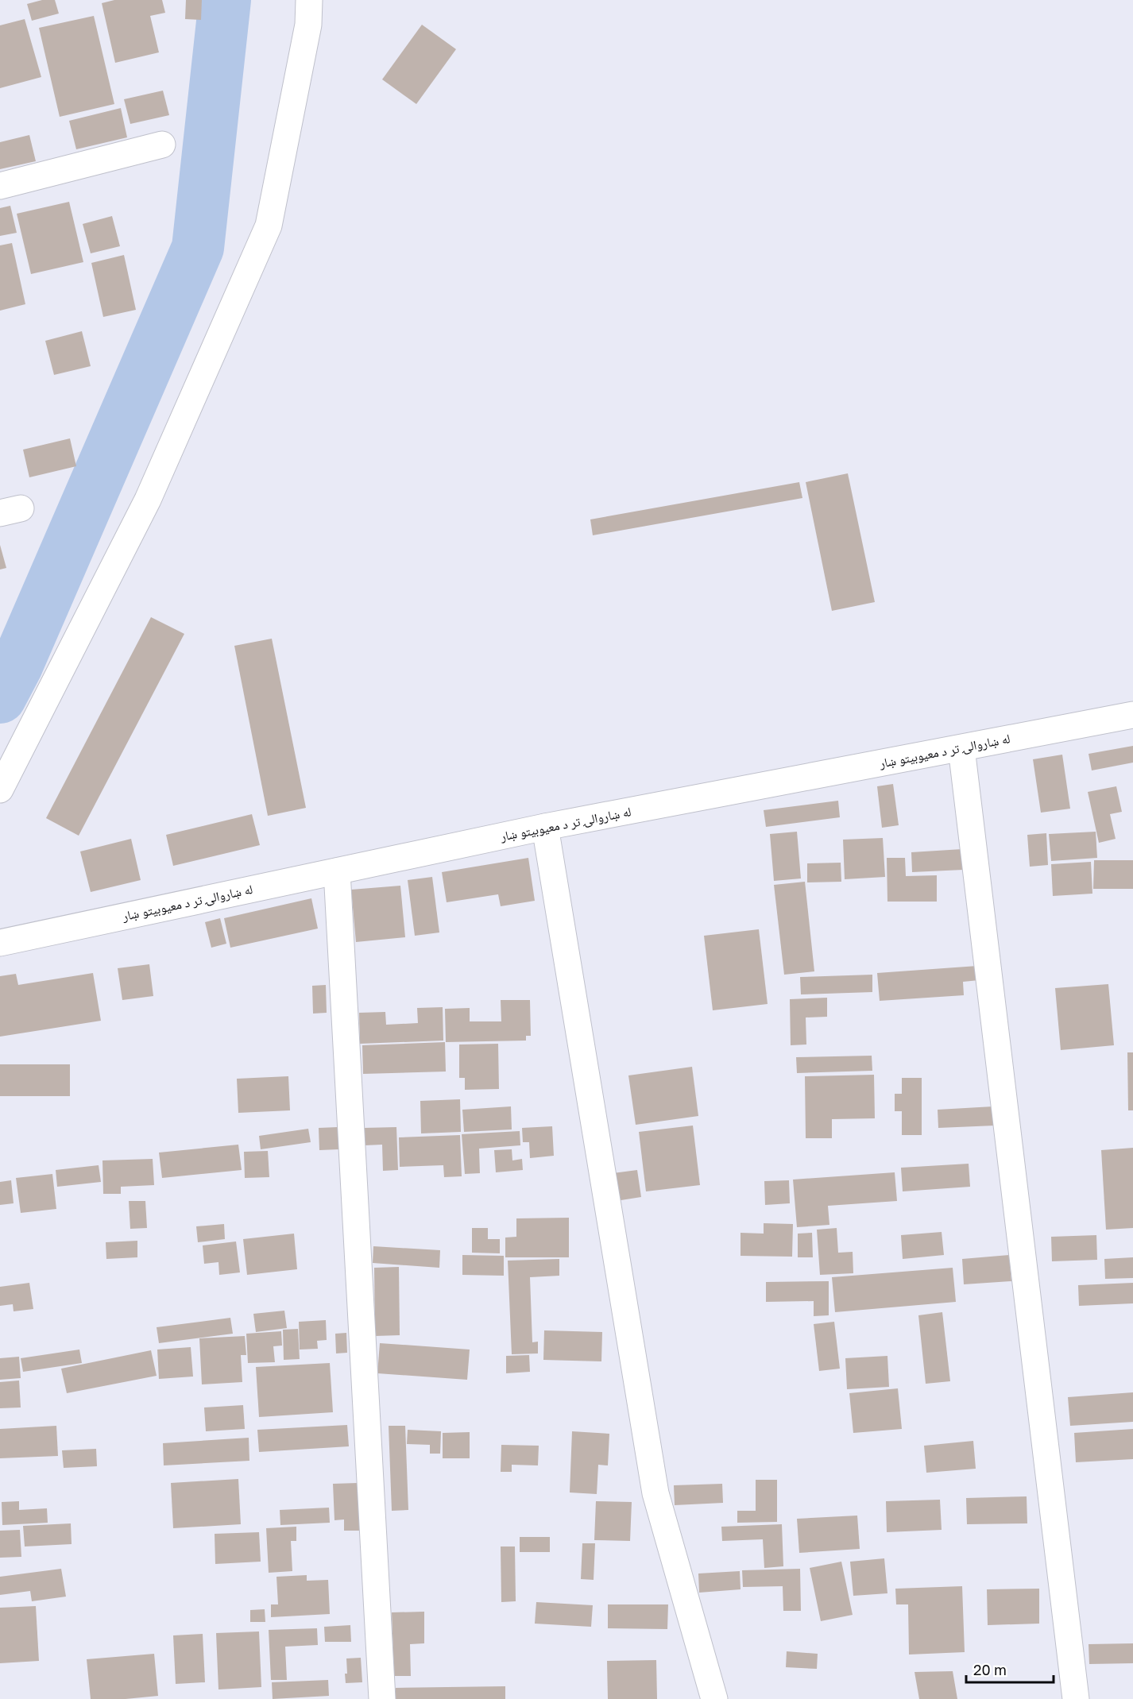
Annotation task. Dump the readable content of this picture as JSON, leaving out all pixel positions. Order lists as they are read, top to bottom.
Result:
{
  "streets": {
    "street": ["له ښاروالۍ تر د معیوبیتو ښار"]
  },
  "scale_bar": "20 m"
}
